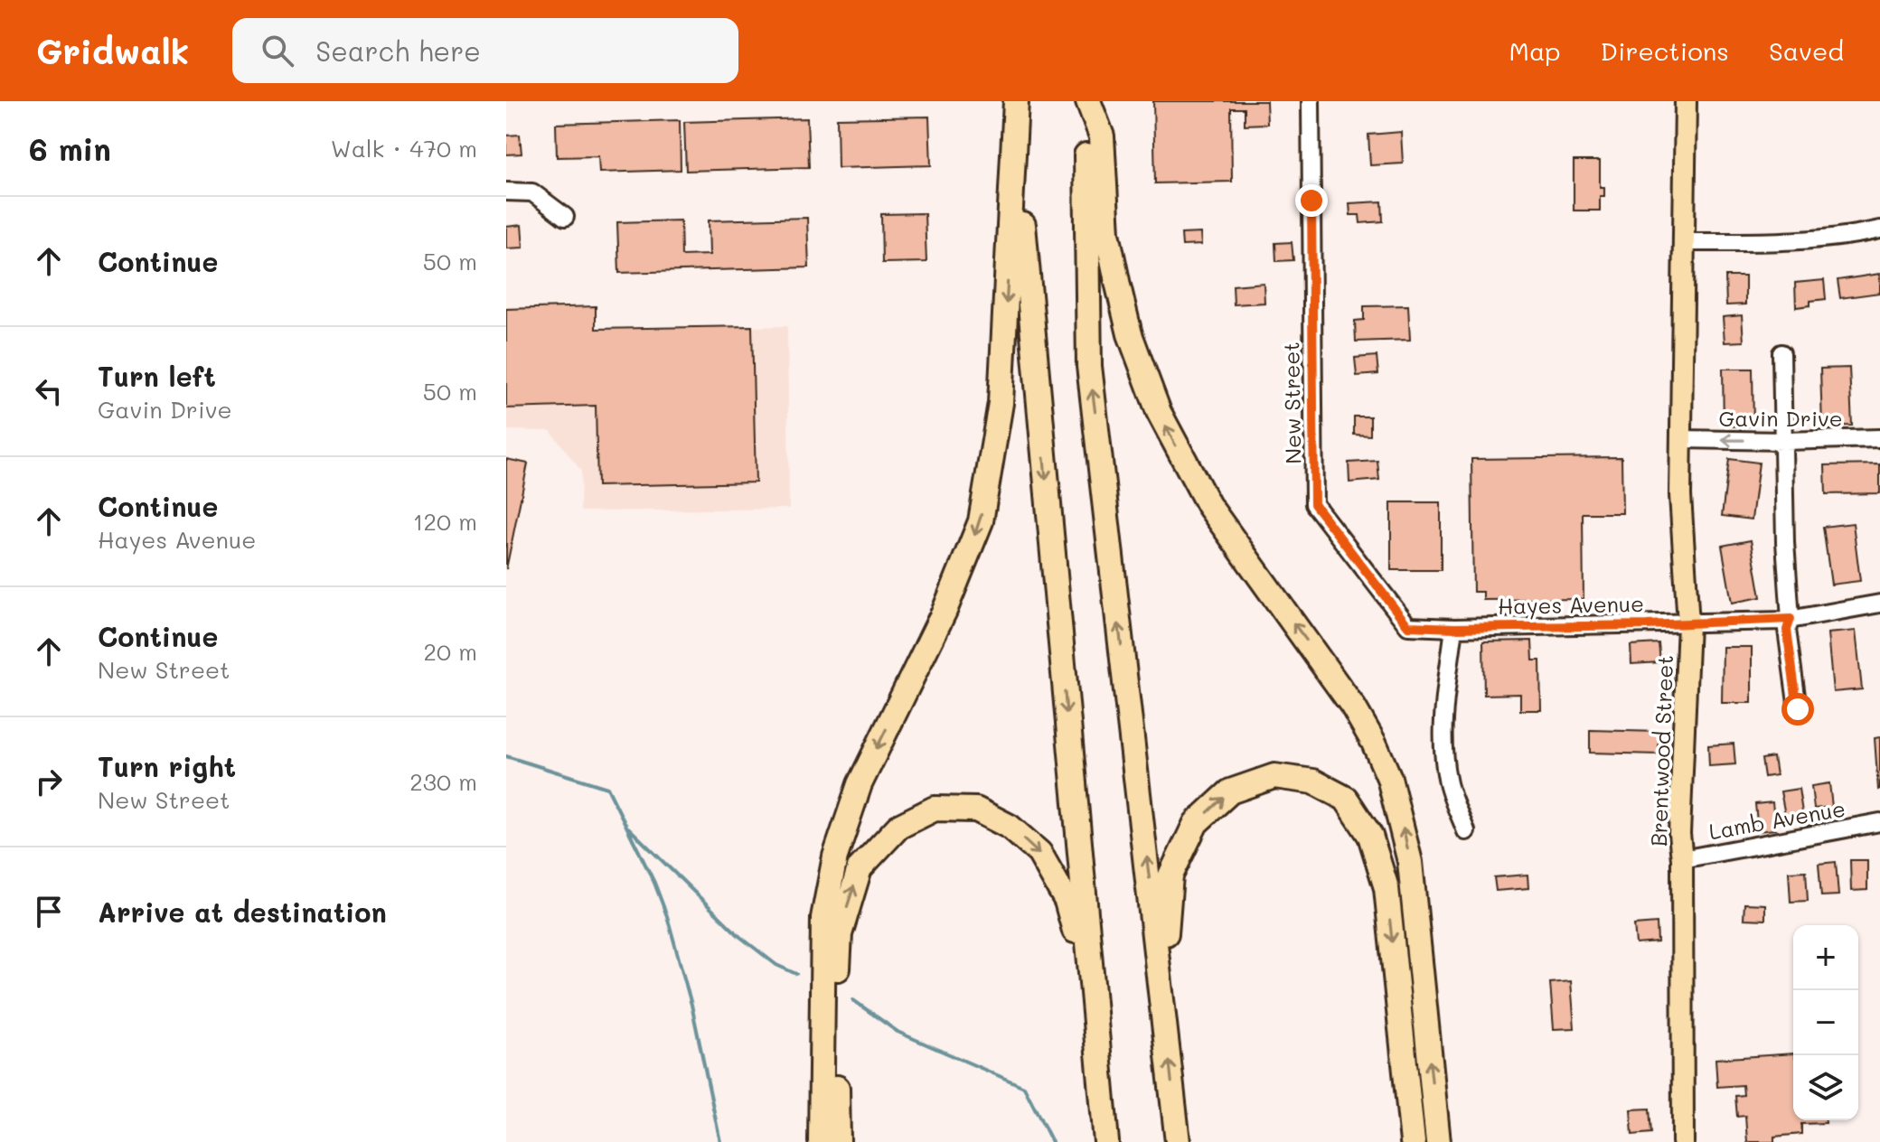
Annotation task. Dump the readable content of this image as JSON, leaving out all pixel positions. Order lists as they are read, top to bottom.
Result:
{
  "streets": {
    "main road": ["Brentwood Street"],
    "street": [
      "New Street",
      "Gavin Drive",
      "Hayes Avenue",
      "Lamb Avenue"
    ]
  },
  "crossings": [
    ["New Street", "Hayes Avenue"],
    ["Gavin Drive", "Brentwood Street"],
    ["Hayes Avenue", "Brentwood Street"],
    ["Brentwood Street", "Lamb Avenue"]
  ],
  "one_way": ["Gavin Drive"],
  "page": {
    "header": "Gridwalk",
    "search": "Search here",
    "nav": ["Map", "Directions", "Saved"],
    "heading": ["6 min", "Walk · 470 m"],
    "list": [
      ["Continue", "50 m"],
      ["Turn left", "Gavin Drive", "50 m"],
      ["Continue", "Hayes Avenue", "120 m"],
      ["Continue", "New Street", "20 m"],
      ["Turn right", "New Street", "230 m"],
      "Arrive at destination"
    ],
    "map_buttons": ["+", "−"]
  }
}
